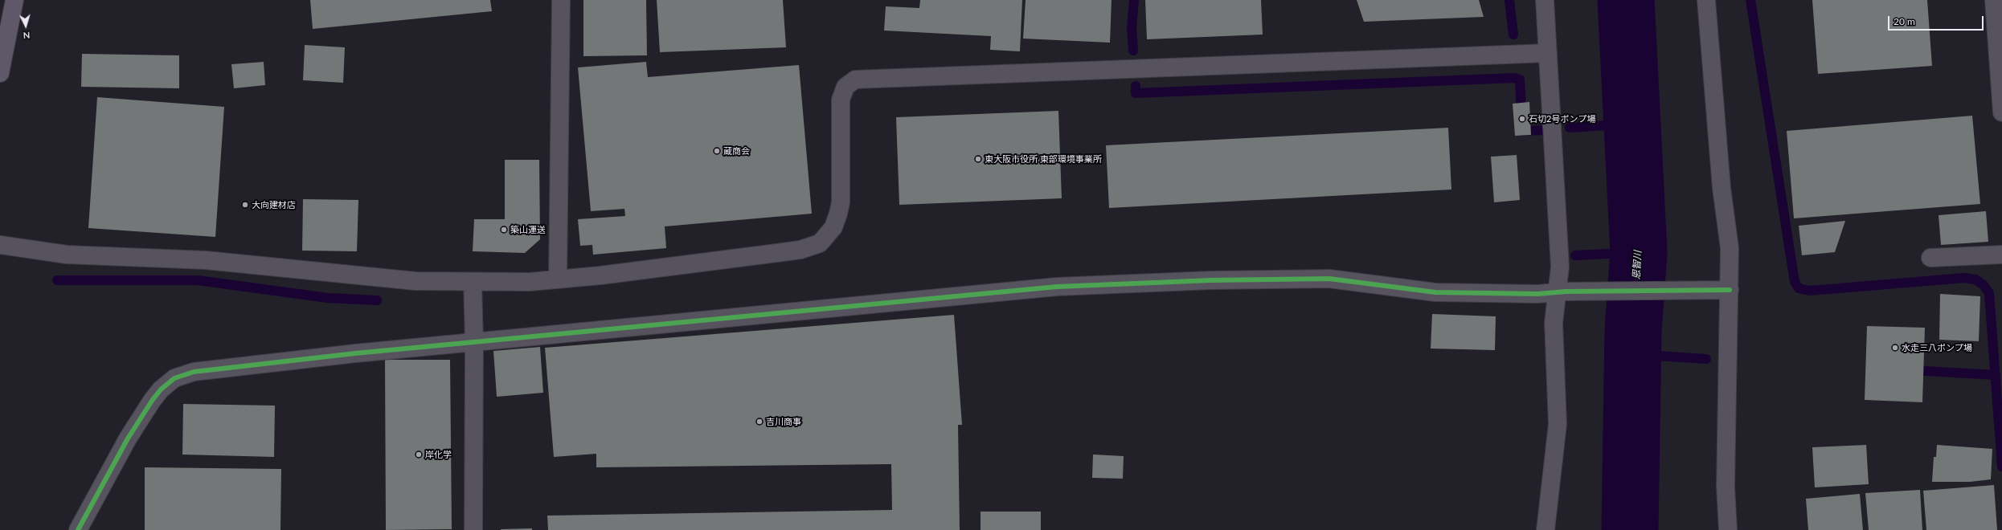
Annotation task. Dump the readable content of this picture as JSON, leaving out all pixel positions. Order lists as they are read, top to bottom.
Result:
{
  "water": ["恩智川"],
  "places": [
    "石切2号ポンプ場",
    "蔵商会",
    "東大阪市役所 東部環境事業所",
    "大向建材店",
    "築山運送",
    "水走三八ポンプ場",
    "吉川商事",
    "岸化学"
  ],
  "scale_bar": "20 m",
  "north": "bottom"
}
